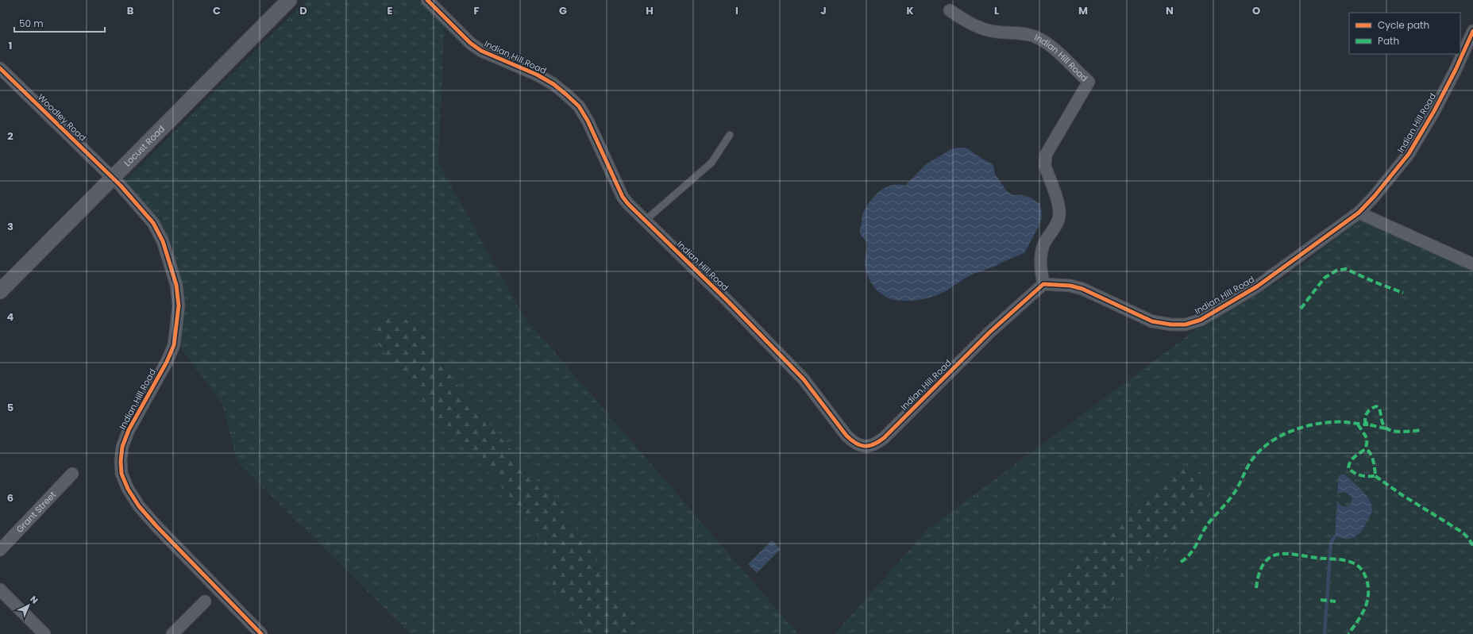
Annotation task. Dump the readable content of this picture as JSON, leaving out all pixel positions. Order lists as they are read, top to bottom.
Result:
{
  "streets": {
    "street": [
      "Indian Hill Road",
      "Woodley Road",
      "Locust Road",
      "Grant Street"
    ]
  },
  "crossings": [
    ["Indian Hill Road", "Woodley Road"],
    ["Indian Hill Road", "Locust Road"],
    ["Woodley Road", "Locust Road"]
  ],
  "legend": ["Cycle path", "Path"],
  "scale_bar": "50 m",
  "north": "top right",
  "grid": {
    "columns": [
      "B",
      "C",
      "D",
      "E",
      "F",
      "G",
      "H",
      "I",
      "J",
      "K",
      "L",
      "M",
      "N",
      "O"
    ],
    "rows": [
      "1",
      "2",
      "3",
      "4",
      "5",
      "6"
    ]
  }
}
